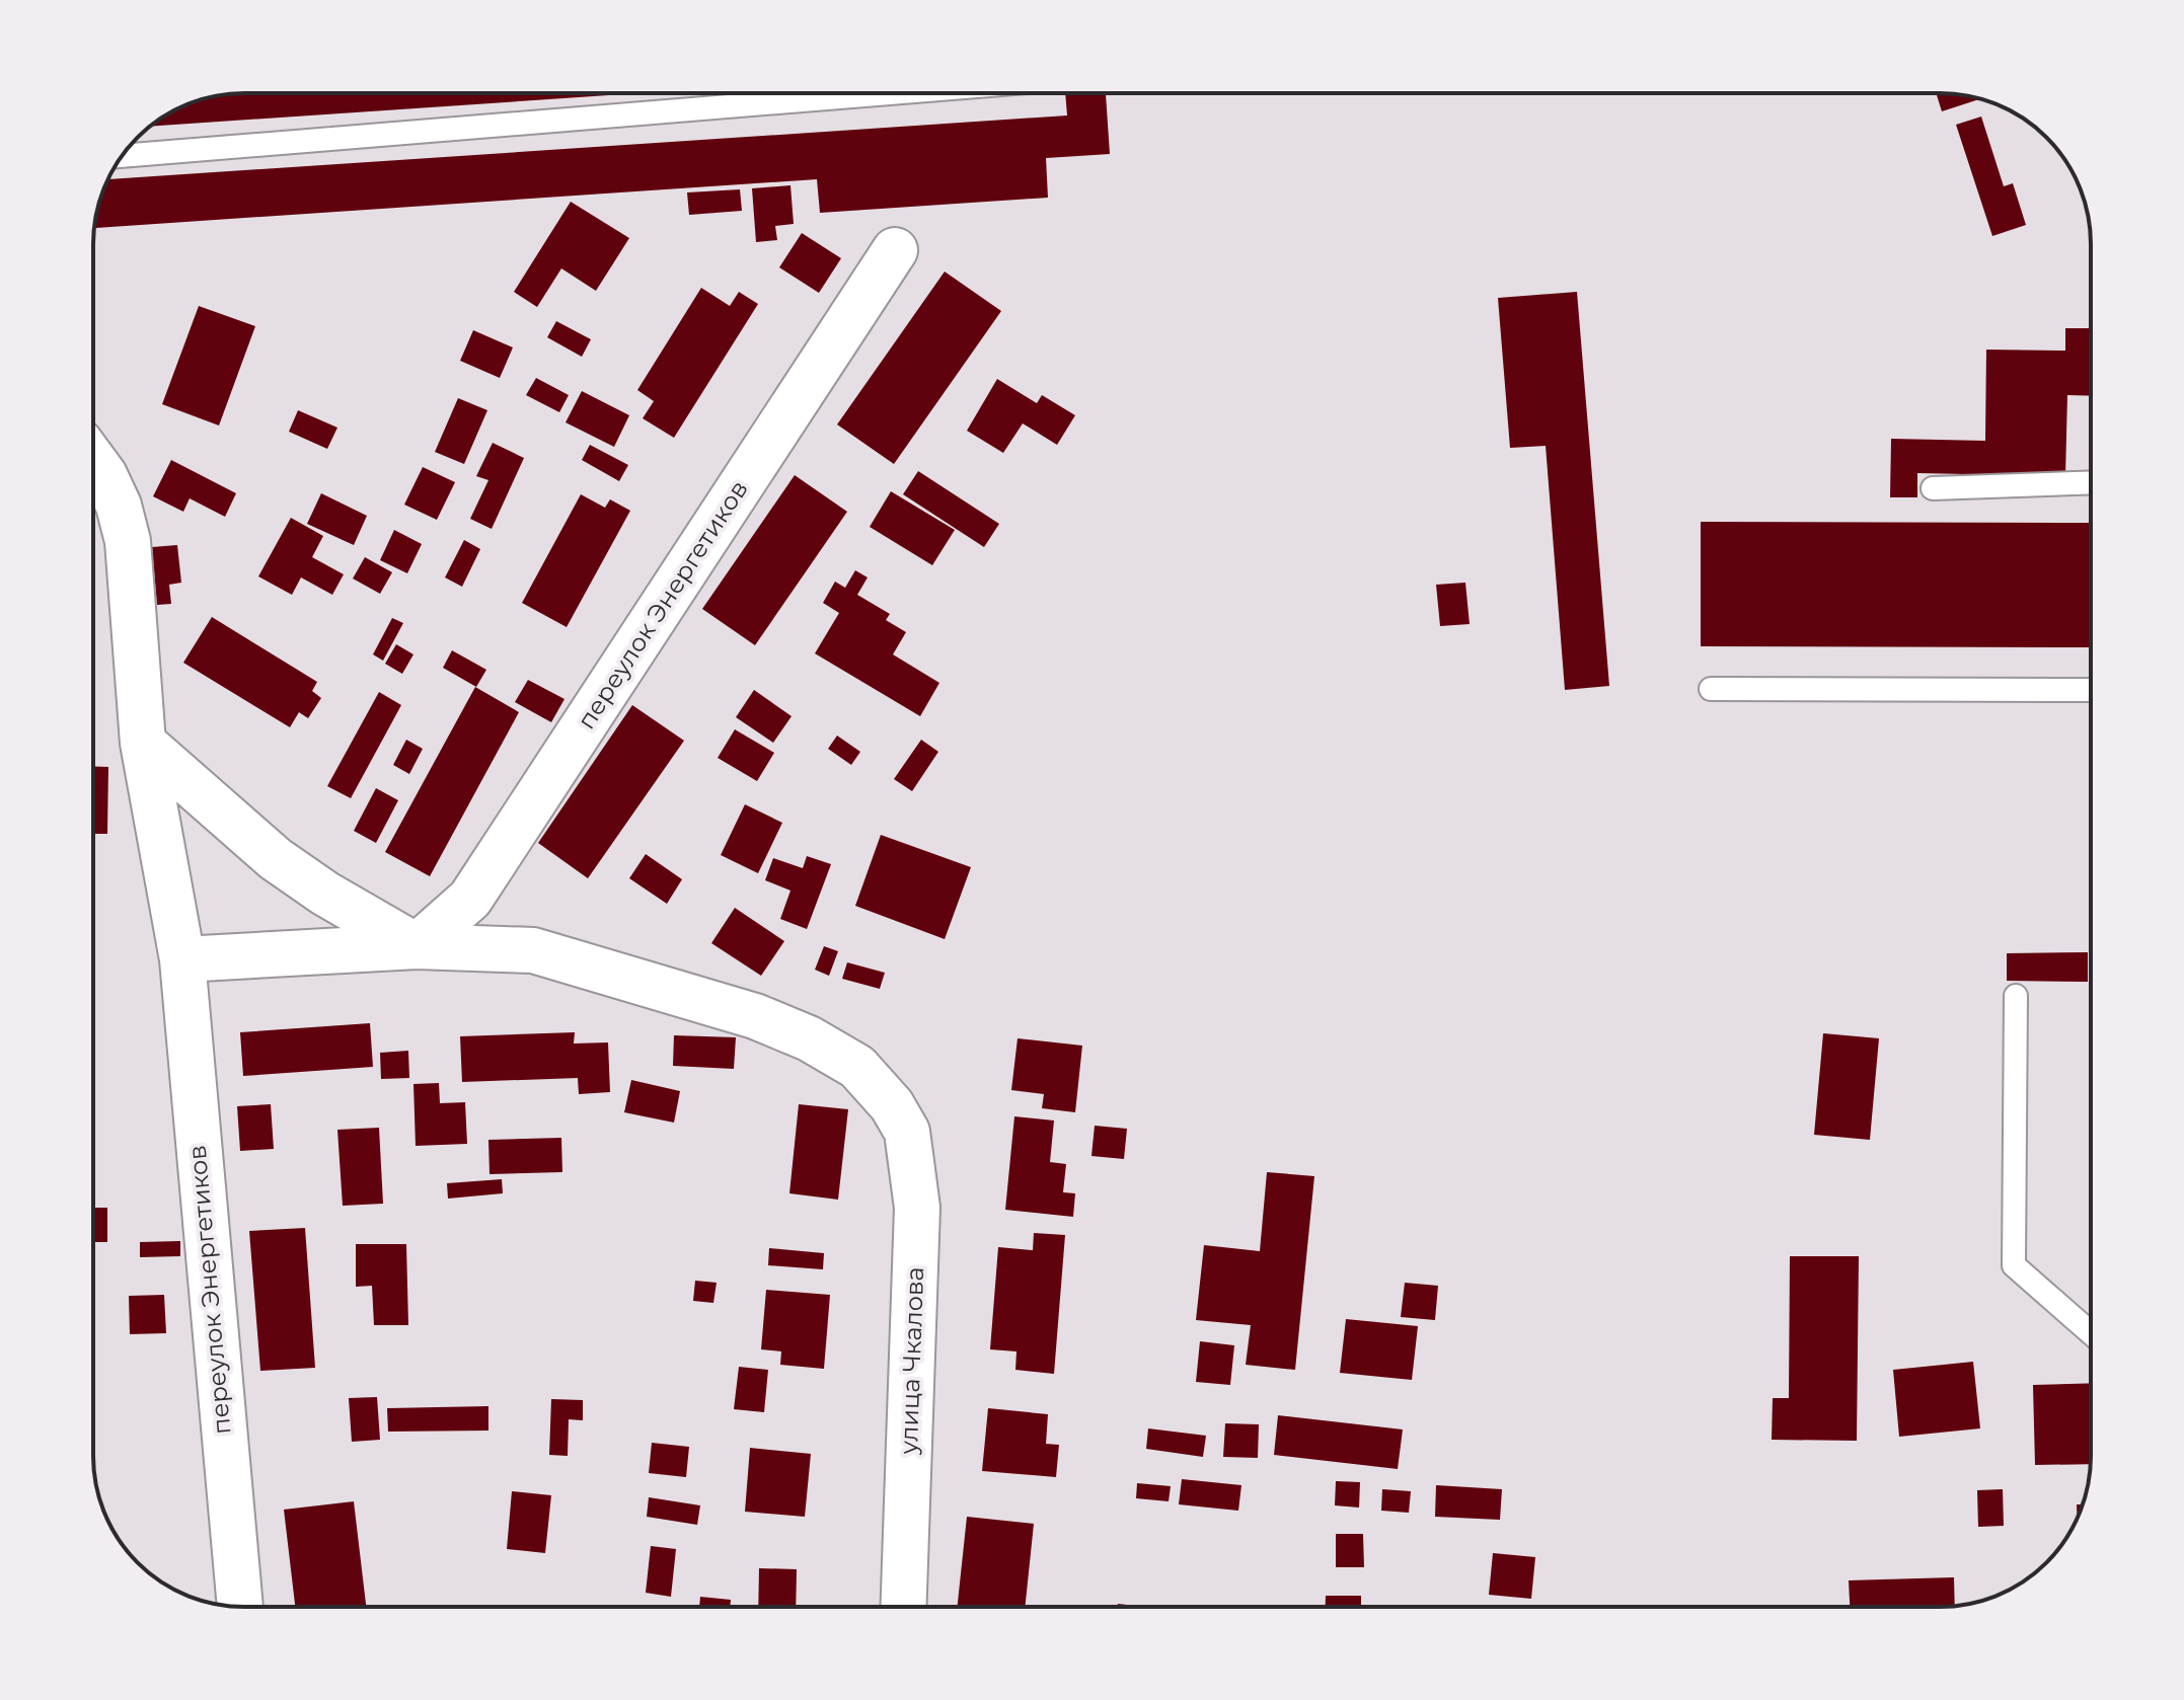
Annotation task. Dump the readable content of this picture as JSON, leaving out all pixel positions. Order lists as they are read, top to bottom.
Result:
{
  "streets": {
    "street": ["переулок Энергетиков", "улица Чкалова"]
  },
  "crossings": [
    ["переулок Энергетиков", "улица Чкалова"]
  ]
}
